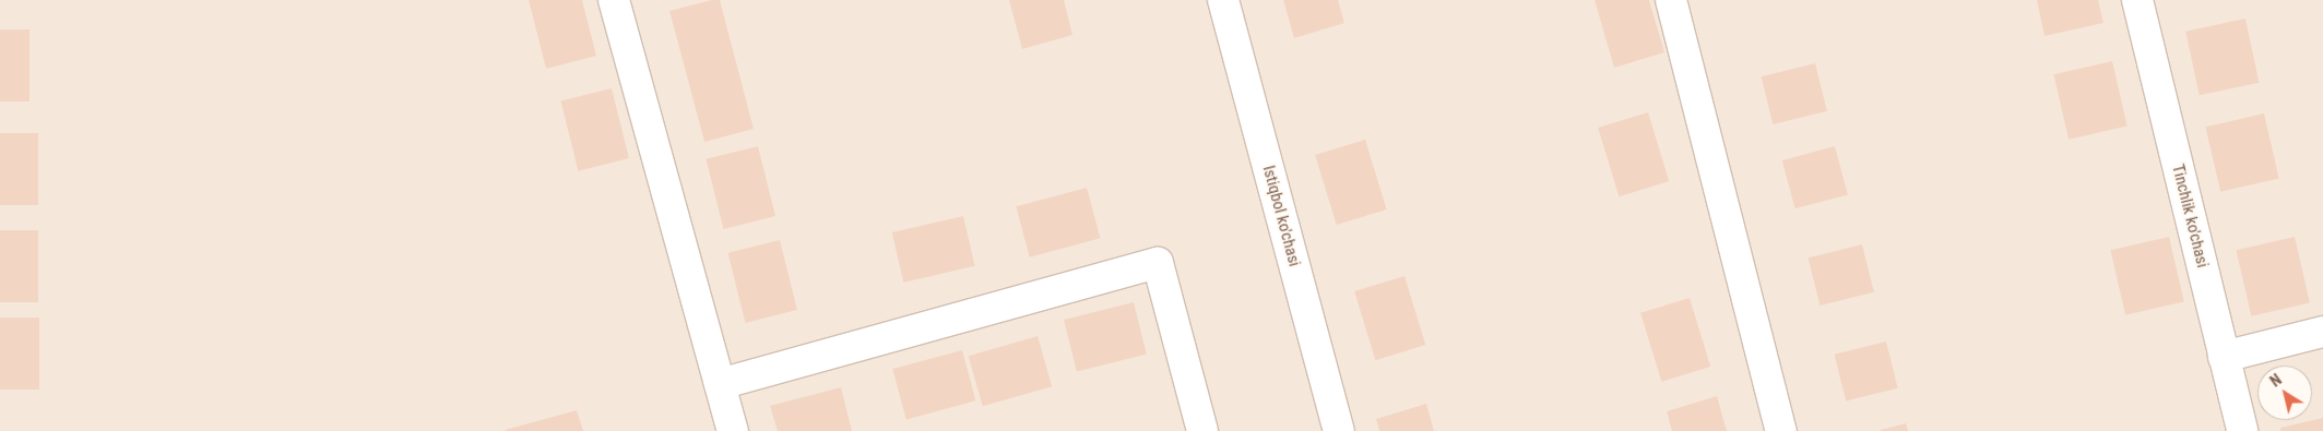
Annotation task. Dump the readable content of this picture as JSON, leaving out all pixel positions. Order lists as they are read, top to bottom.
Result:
{
  "streets": {
    "street": ["Istiqbol ko'chasi", "Tinchlik ko'chasi"]
  },
  "north": "top left"
}
